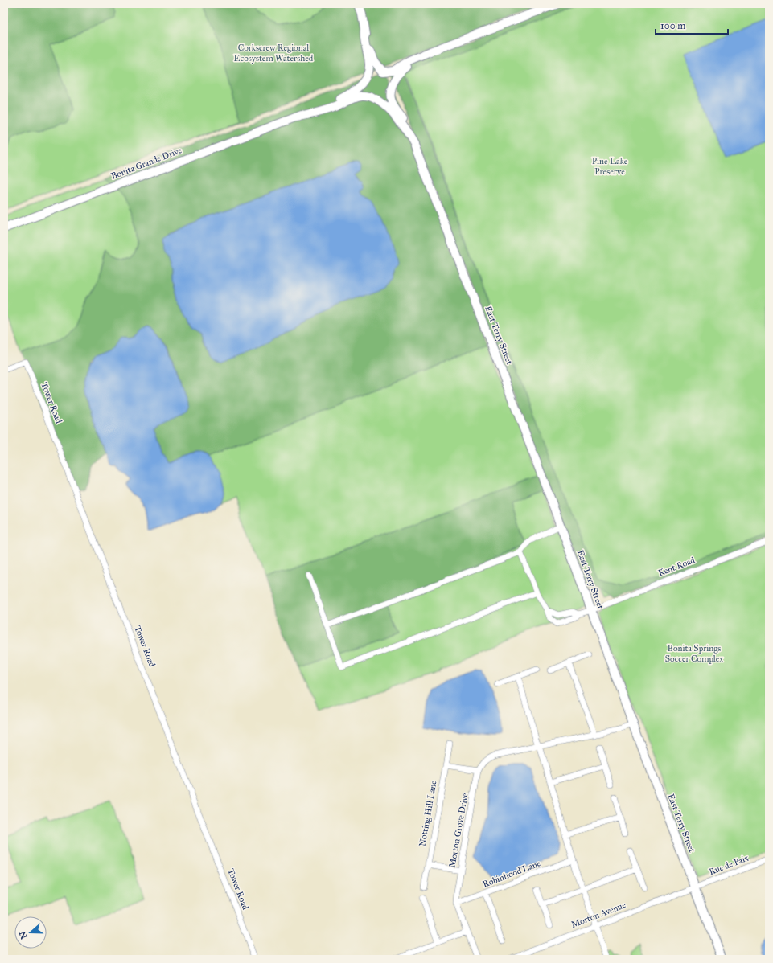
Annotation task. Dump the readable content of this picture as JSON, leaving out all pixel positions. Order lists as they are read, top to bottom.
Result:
{
  "streets": {
    "street": [
      "Bonita Grande Drive",
      "East Terry Street",
      "Tower Road",
      "Kent Road",
      "Notting Hill Lane",
      "Morton Grove Drive",
      "Rue de Paix",
      "Robinhood Lane",
      "Morton Avenue"
    ]
  },
  "crossings": [
    ["Bonita Grande Drive", "East Terry Street"],
    ["East Terry Street", "Kent Road"],
    ["East Terry Street", "Rue de Paix"],
    ["East Terry Street", "Morton Avenue"],
    ["Morton Grove Drive", "Robinhood Lane"],
    ["Rue de Paix", "Morton Avenue"]
  ],
  "parks": ["Corkscrew Regional Ecosystem Watershed", "Pine Lake Preserve", "Bonita Springs Soccer Complex"],
  "scale_bar": "100 m",
  "north": "left"
}
